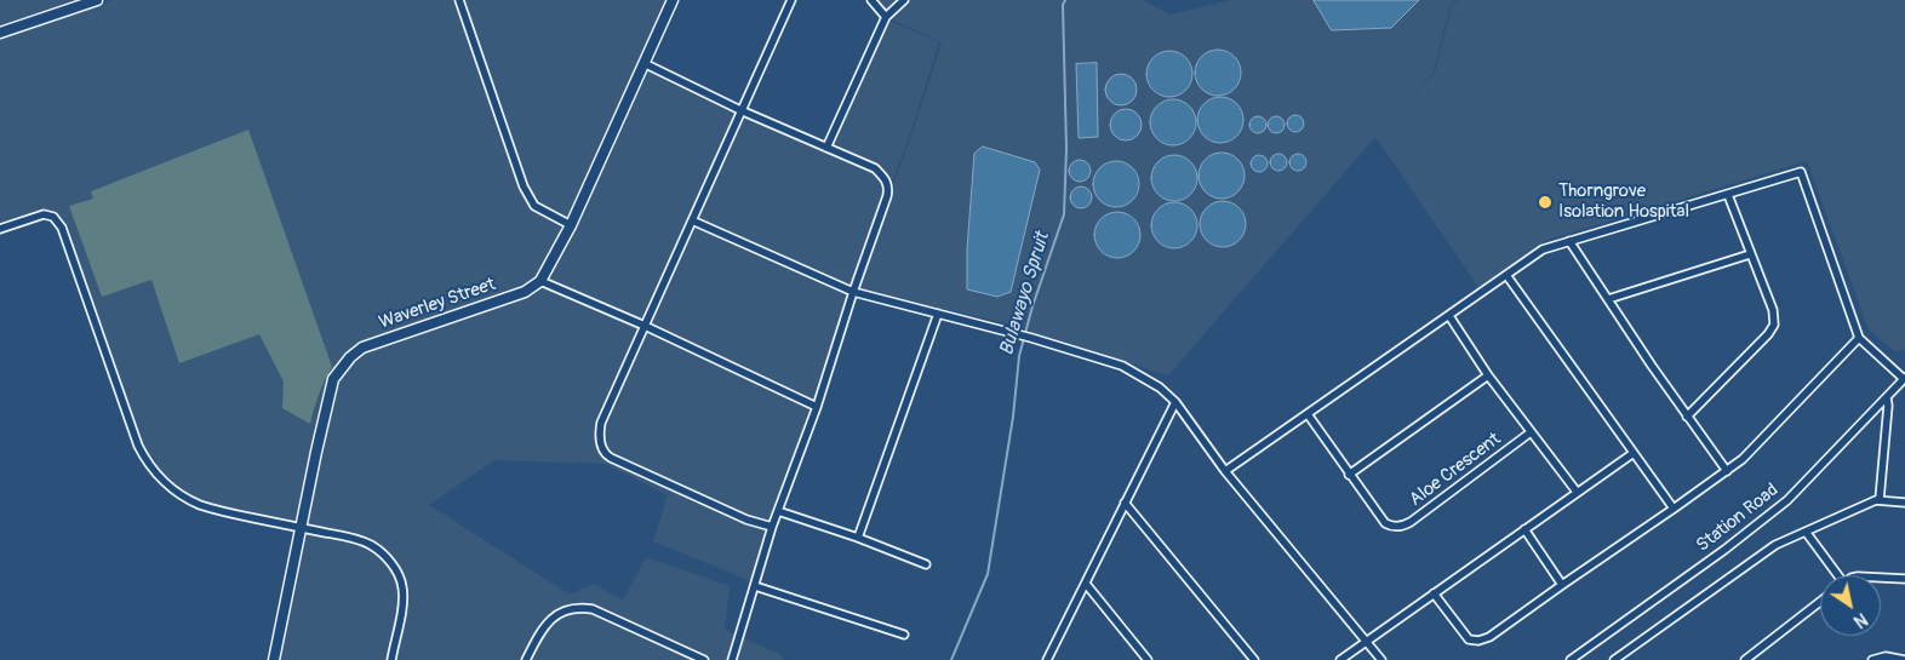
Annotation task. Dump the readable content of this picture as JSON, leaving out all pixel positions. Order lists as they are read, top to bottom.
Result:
{
  "streets": {
    "street": ["Waverley Street", "Aloe Crescent", "Station Road"]
  },
  "water": ["Bulawayo Spruit"],
  "places": ["Thorngrove Isolation Hospital"],
  "north": "bottom right"
}
